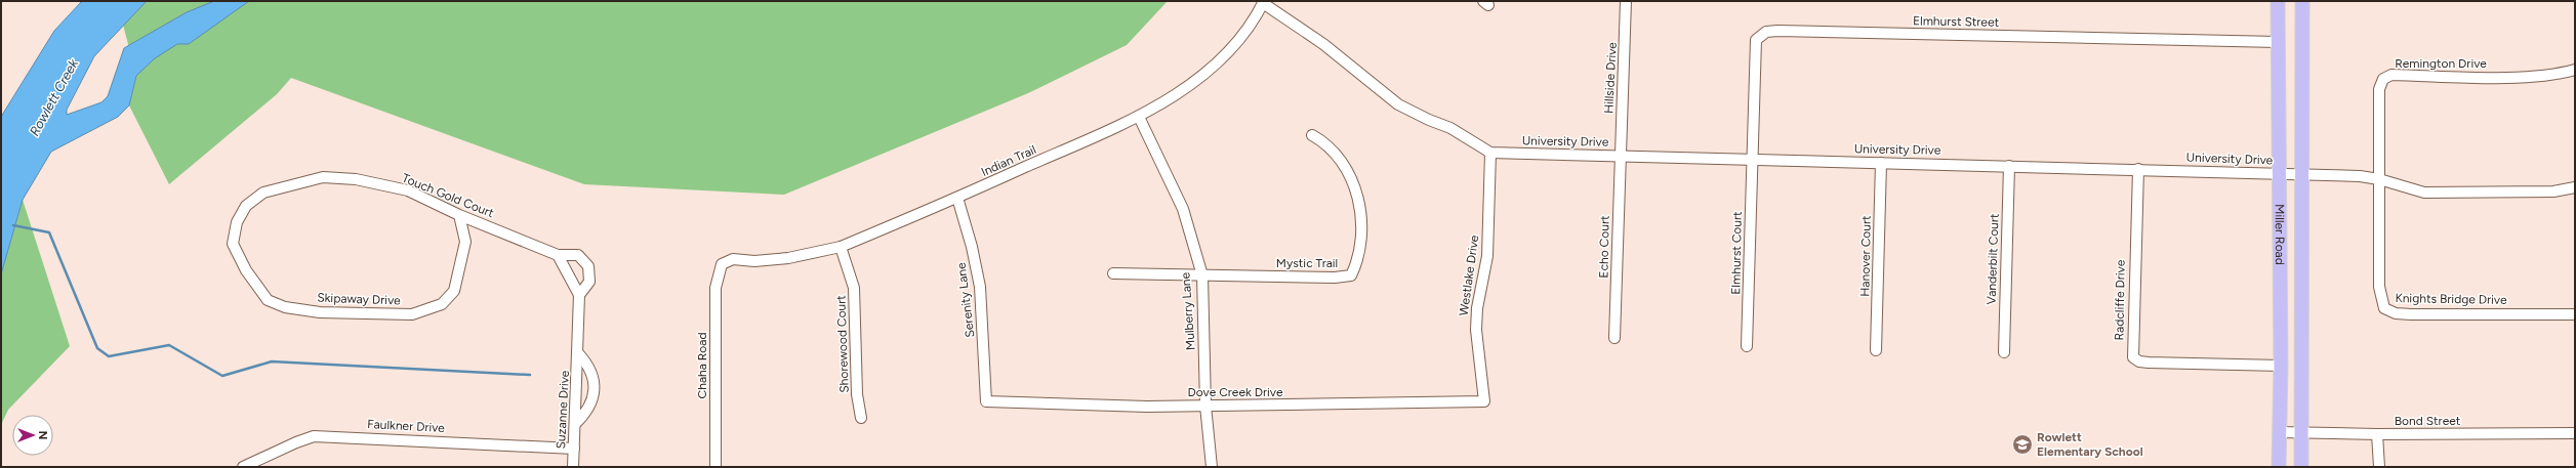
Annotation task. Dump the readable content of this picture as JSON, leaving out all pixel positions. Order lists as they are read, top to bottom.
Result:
{
  "streets": {
    "main road": ["Miller Road"],
    "street": [
      "Elmhurst Street",
      "Remington Drive",
      "Hillside Drive",
      "University Drive",
      "Indian Trail",
      "Touch Gold Court",
      "Echo Court",
      "Elmhurst Court",
      "Hanover Court",
      "Vanderbilt Court",
      "Mystic Trail",
      "Westlake Drive",
      "Skipaway Drive",
      "Knights Bridge Drive",
      "Serenity Lane",
      "Radcliffe Drive",
      "Mulberry Lane",
      "Shorewood Court",
      "Chaha Road",
      "Dove Creek Drive",
      "Suzanne Drive",
      "Bond Street",
      "Faulkner Drive"
    ]
  },
  "crossings": [
    ["Elmhurst Street", "University Drive"],
    ["Elmhurst Street", "Miller Road"],
    ["Elmhurst Street", "Elmhurst Court"],
    ["Remington Drive", "University Drive"],
    ["Remington Drive", "Knights Bridge Drive"],
    ["Hillside Drive", "University Drive"],
    ["Hillside Drive", "Echo Court"],
    ["University Drive", "Miller Road"],
    ["University Drive", "Echo Court"],
    ["University Drive", "Elmhurst Court"],
    ["University Drive", "Hanover Court"],
    ["University Drive", "Vanderbilt Court"],
    ["University Drive", "Westlake Drive"],
    ["University Drive", "Knights Bridge Drive"],
    ["University Drive", "Radcliffe Drive"],
    ["Indian Trail", "Serenity Lane"],
    ["Indian Trail", "Mulberry Lane"],
    ["Indian Trail", "Shorewood Court"],
    ["Indian Trail", "Chaha Road"],
    ["Touch Gold Court", "Skipaway Drive"],
    ["Miller Road", "Radcliffe Drive"],
    ["Miller Road", "Bond Street"],
    ["Mystic Trail", "Mulberry Lane"],
    ["Westlake Drive", "Dove Creek Drive"],
    ["Serenity Lane", "Dove Creek Drive"],
    ["Mulberry Lane", "Dove Creek Drive"],
    ["Suzanne Drive", "Faulkner Drive"]
  ],
  "water": ["Rowlett Creek"],
  "places": {
    "school or university": ["Rowlett Elementary School"]
  },
  "north": "right"
}
